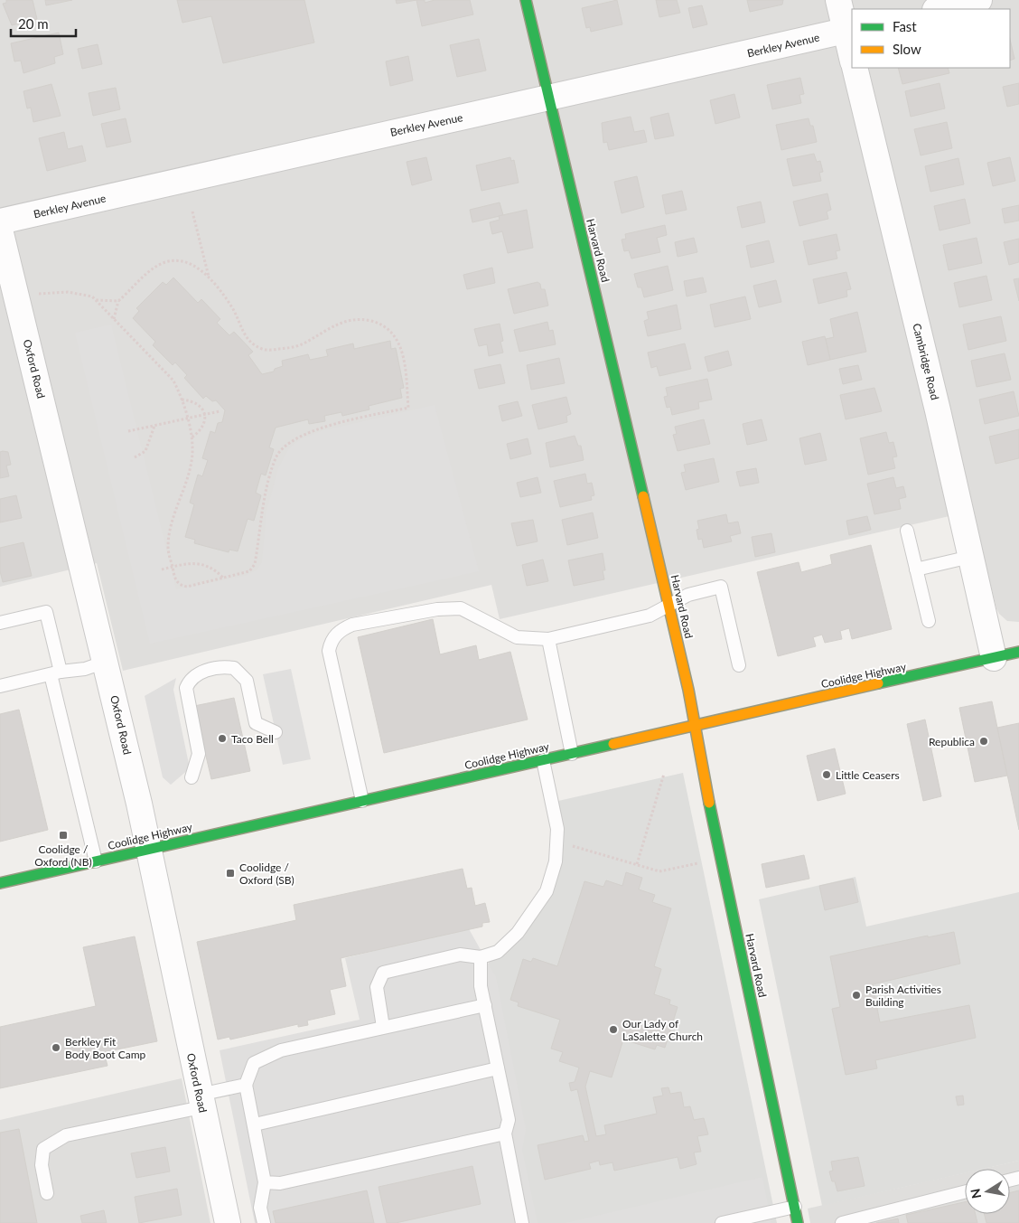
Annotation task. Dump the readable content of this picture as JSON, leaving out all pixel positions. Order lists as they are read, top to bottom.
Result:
{
  "streets": {
    "street": [
      "Berkley Avenue",
      "Harvard Road",
      "Cambridge Road",
      "Oxford Road",
      "Coolidge Highway"
    ]
  },
  "crossings": [
    ["Berkley Avenue", "Harvard Road"],
    ["Harvard Road", "Coolidge Highway"],
    ["Cambridge Road", "Coolidge Highway"],
    ["Oxford Road", "Coolidge Highway"]
  ],
  "places": {
    "other": [
      "Taco Bell",
      "Republica",
      "Little Ceasers",
      "Parish Activities Building",
      "Our Lady of LaSalette Church",
      "Berkley Fit Body Boot Camp"
    ],
    "transit": ["Coolidge / Oxford (NB)", "Coolidge / Oxford (SB)"]
  },
  "legend": ["Fast", "Slow"],
  "scale_bar": "20 m",
  "north": "left"
}
